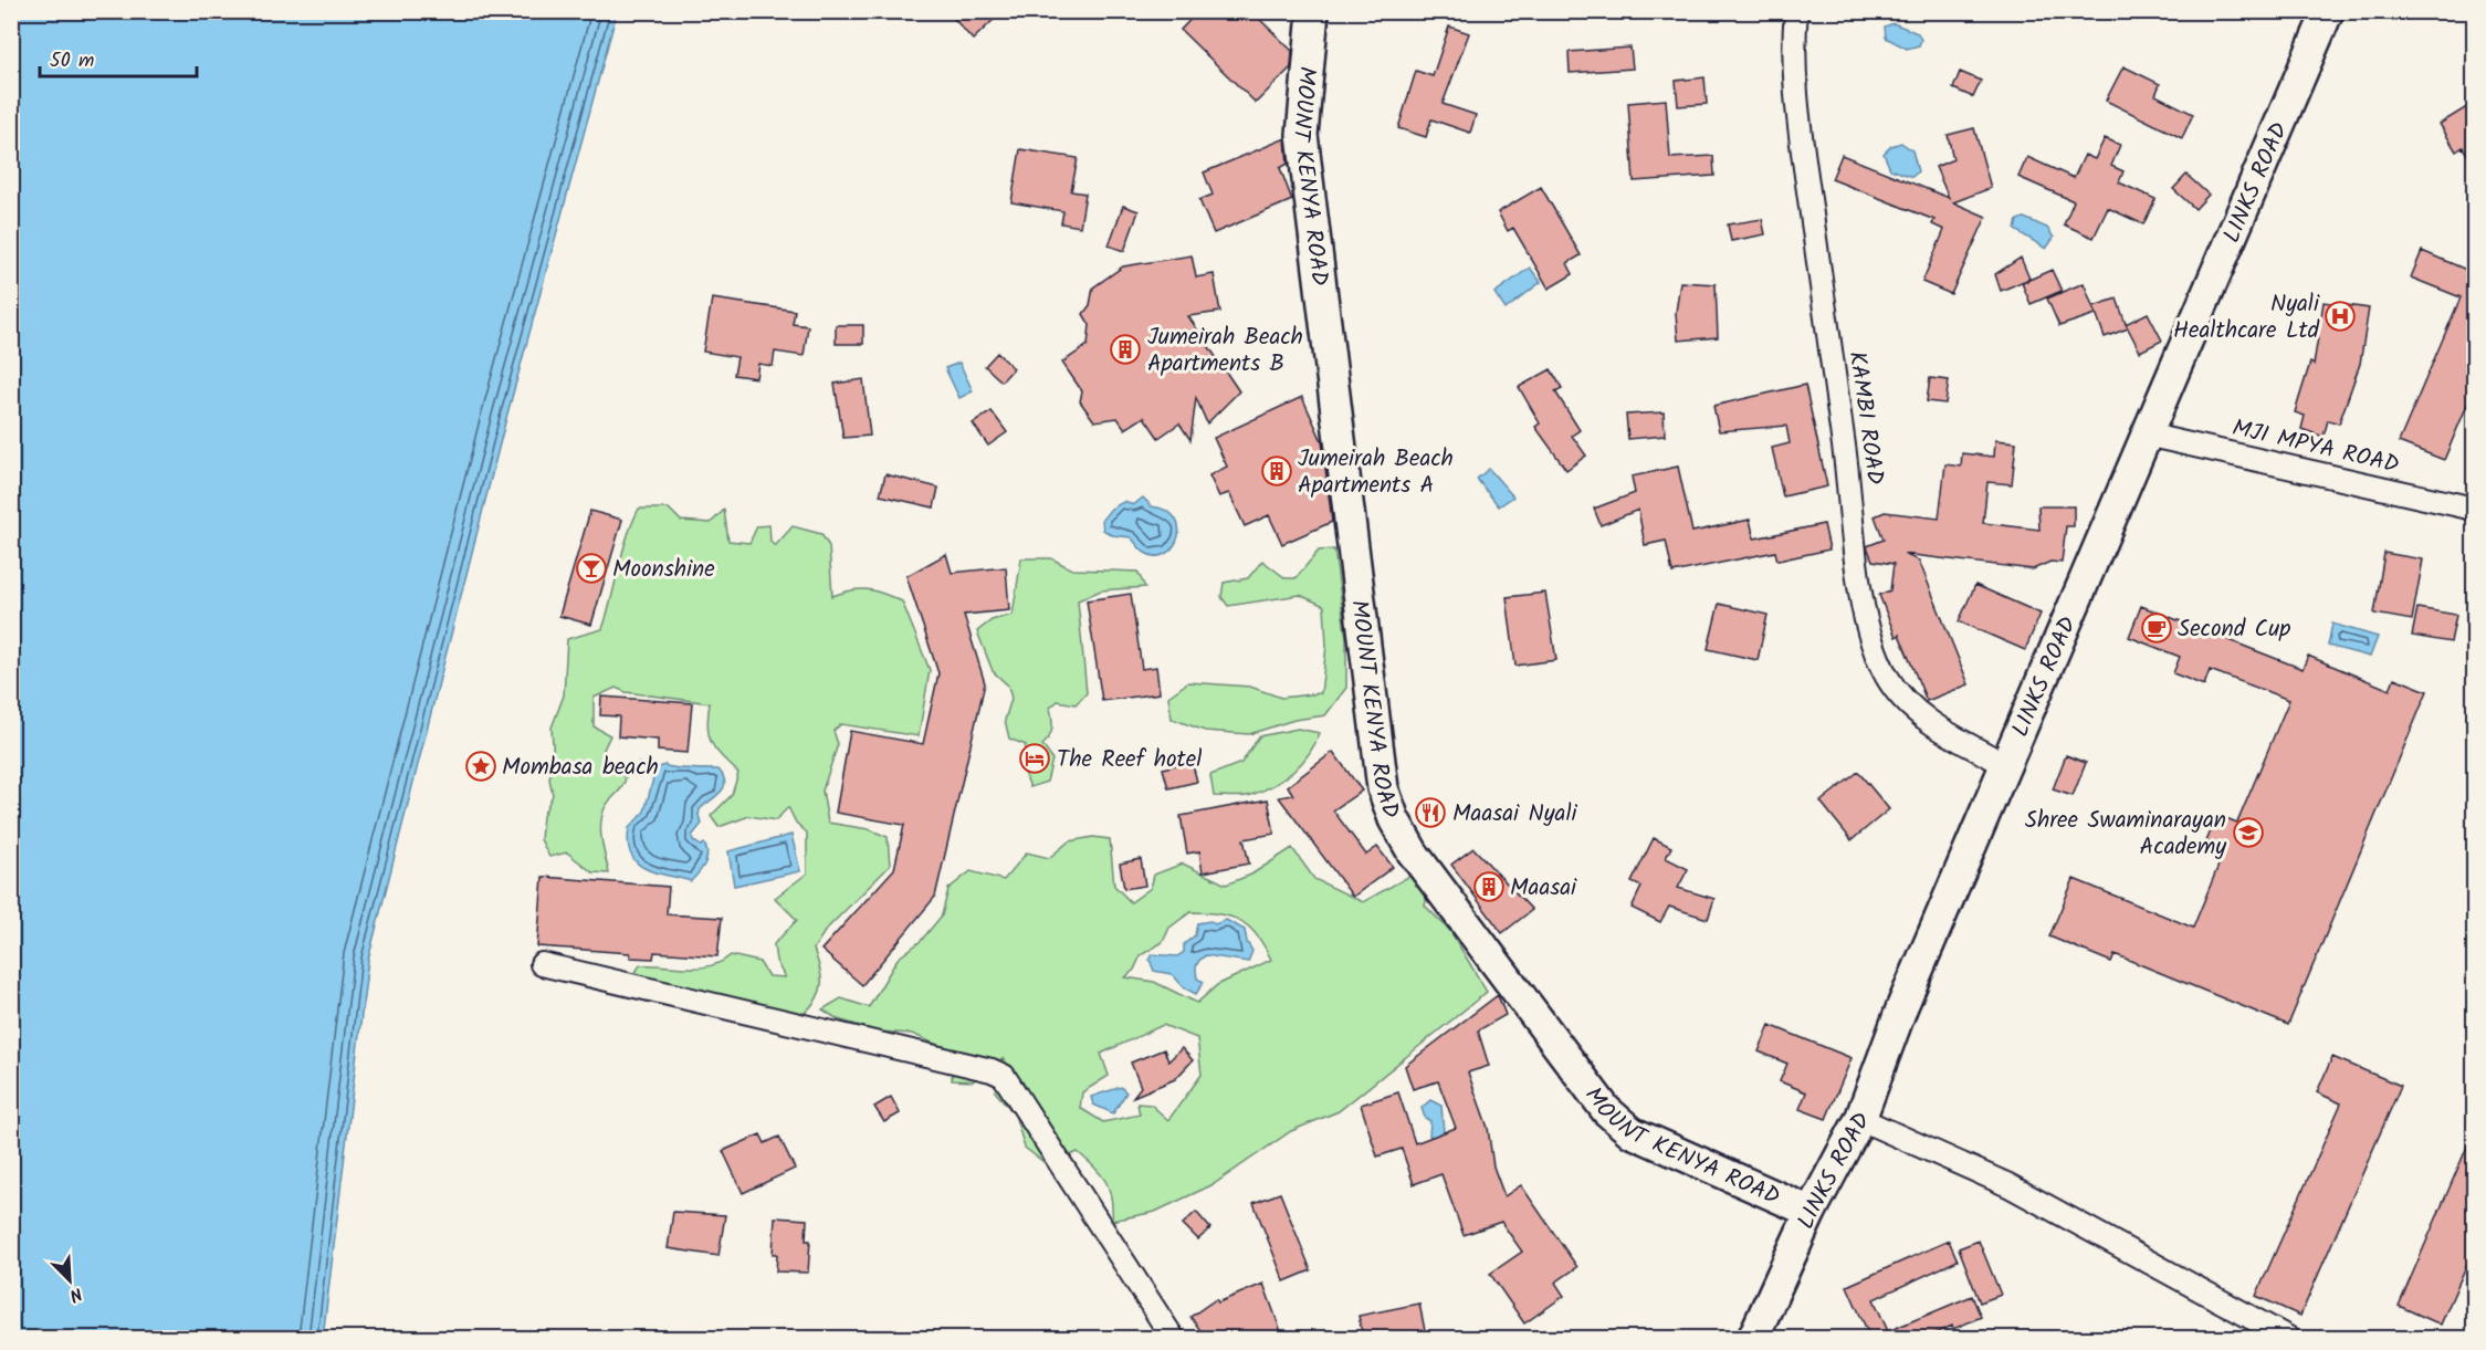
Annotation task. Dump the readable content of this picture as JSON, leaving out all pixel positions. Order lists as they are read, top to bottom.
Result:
{
  "streets": {
    "main road": ["MOUNT KENYA ROAD", "LINKS ROAD"],
    "street": ["KAMBI ROAD", "MJI MPYA ROAD"]
  },
  "crossings": [
    ["MOUNT KENYA ROAD", "LINKS ROAD"],
    ["LINKS ROAD", "KAMBI ROAD"],
    ["LINKS ROAD", "MJI MPYA ROAD"]
  ],
  "places": {
    "hospital": ["Nyali Healthcare Ltd"],
    "building": ["Jumeirah Beach Apartments B", "Jumeirah Beach Apartments A", "Maasai"],
    "bar": ["Moonshine"],
    "cafe": ["Second Cup"],
    "hotel": ["The Reef hotel"],
    "place": ["Mombasa beach"],
    "restaurant": ["Maasai Nyali"],
    "school or university": ["Shree Swaminarayan Academy"]
  },
  "scale_bar": "50 m",
  "north": "bottom right"
}
